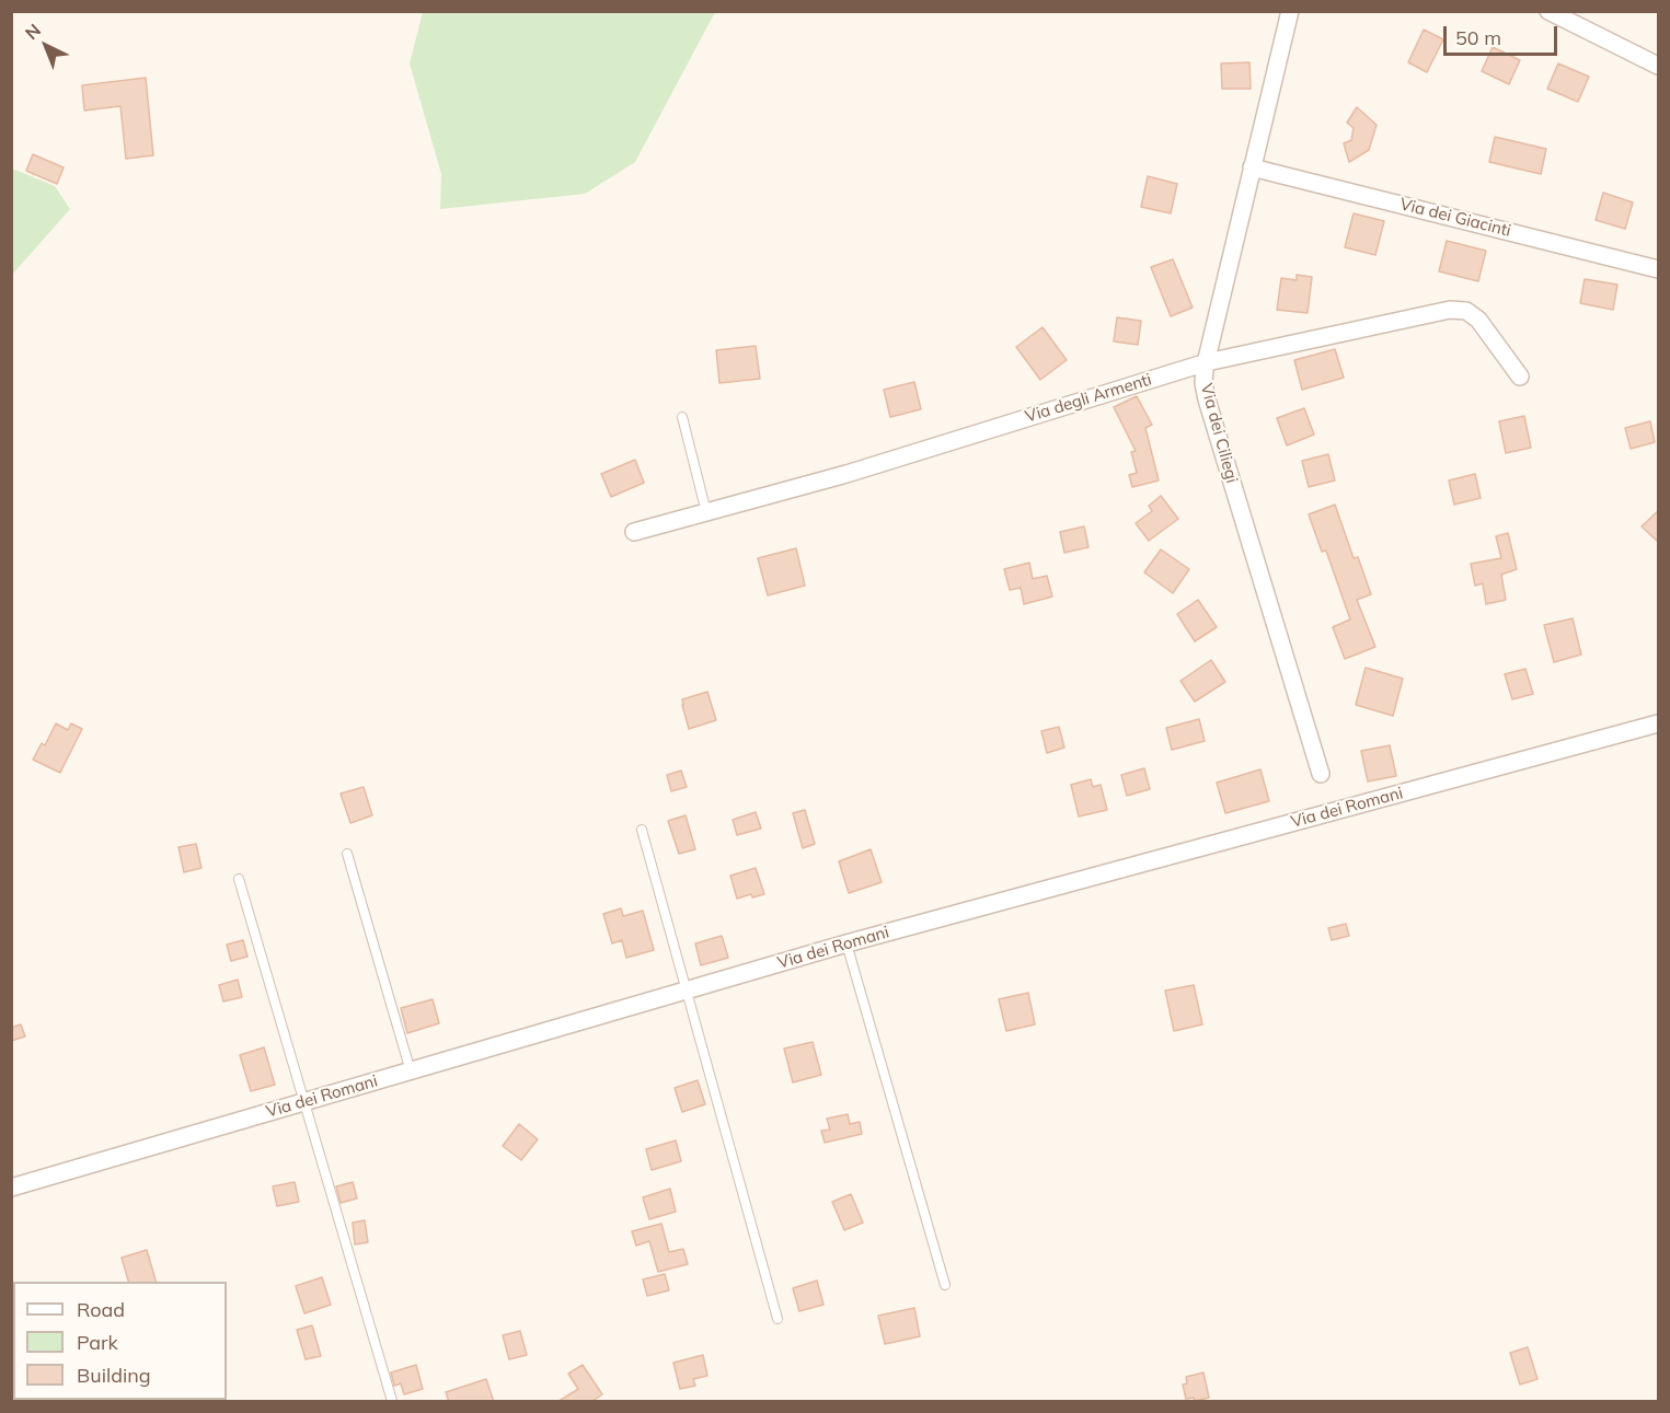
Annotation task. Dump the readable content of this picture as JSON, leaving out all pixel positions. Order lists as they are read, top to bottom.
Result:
{
  "streets": {
    "street": [
      "Via dei Giacinti",
      "Via degli Armenti",
      "Via dei Ciliegi",
      "Via dei Romani"
    ]
  },
  "crossings": [
    ["Via dei Giacinti", "Via dei Ciliegi"],
    ["Via degli Armenti", "Via dei Ciliegi"]
  ],
  "legend": ["Road", "Park", "Building"],
  "scale_bar": "50 m",
  "north": "top left"
}
